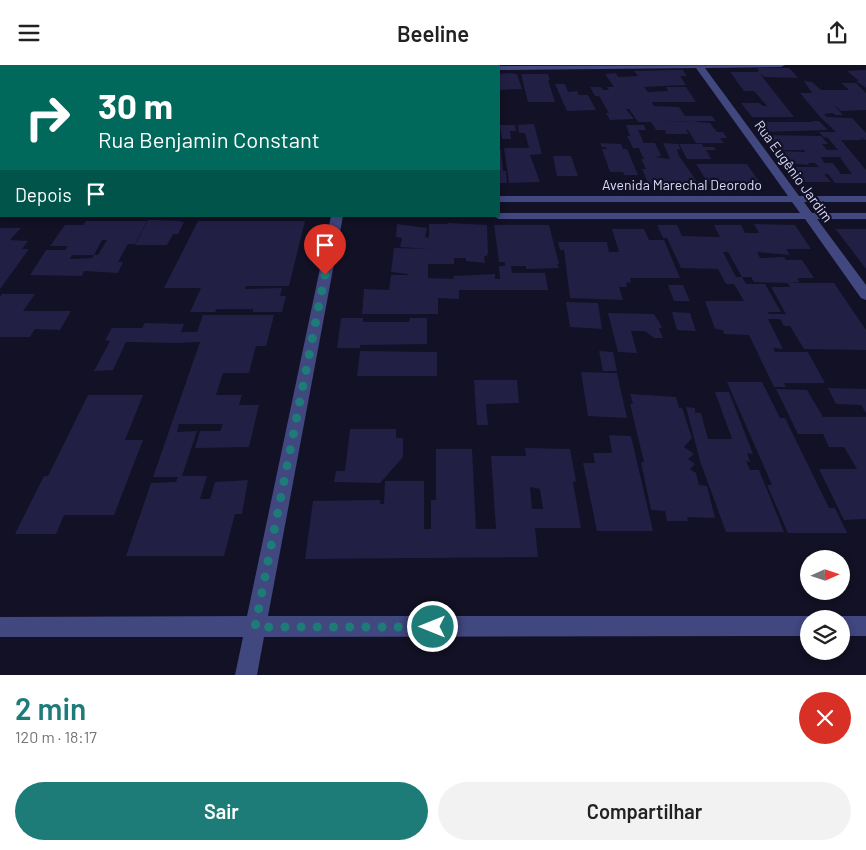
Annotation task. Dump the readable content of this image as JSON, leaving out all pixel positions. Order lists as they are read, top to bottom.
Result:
{
  "streets": {
    "street": ["Rua Eugênio Jardim", "Avenida Marechal Deorodo"]
  },
  "crossings": [
    ["Rua Eugênio Jardim", "Avenida Marechal Deorodo"]
  ],
  "north": "right",
  "page": {
    "header": "Beeline",
    "turn": ["30 m", "Rua Benjamin Constant"],
    "then": "Depois",
    "heading": ["2 min", "120 m · 18:17"],
    "buttons": ["Sair", "Compartilhar"]
  }
}
